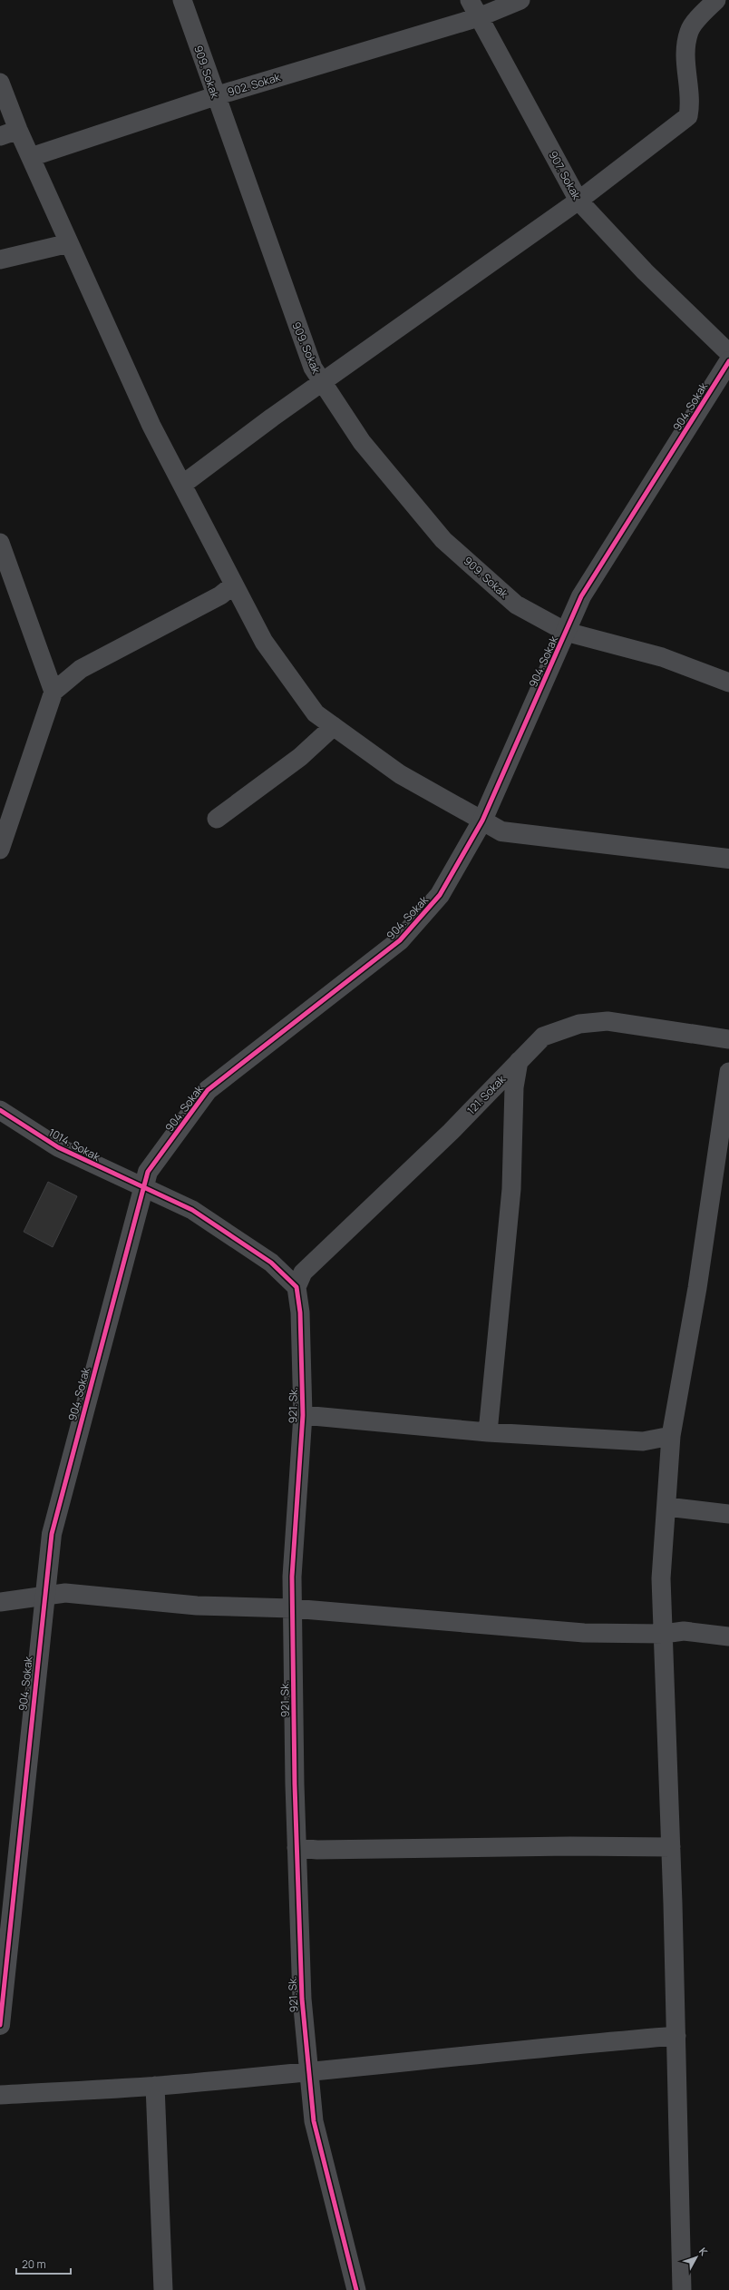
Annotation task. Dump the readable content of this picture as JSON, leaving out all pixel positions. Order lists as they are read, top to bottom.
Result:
{
  "streets": {
    "street": [
      "909. Sokak",
      "902. Sokak",
      "907. Sokak",
      "904. Sokak",
      "121. Sokak",
      "1014. Sokak",
      "921. Sk."
    ]
  },
  "crossings": [
    ["909. Sokak", "902. Sokak"],
    ["909. Sokak", "904. Sokak"],
    ["902. Sokak", "907. Sokak"],
    ["904. Sokak", "1014. Sokak"],
    ["121. Sokak", "921. Sk."]
  ],
  "scale_bar": "20 m",
  "north": "top right"
}
